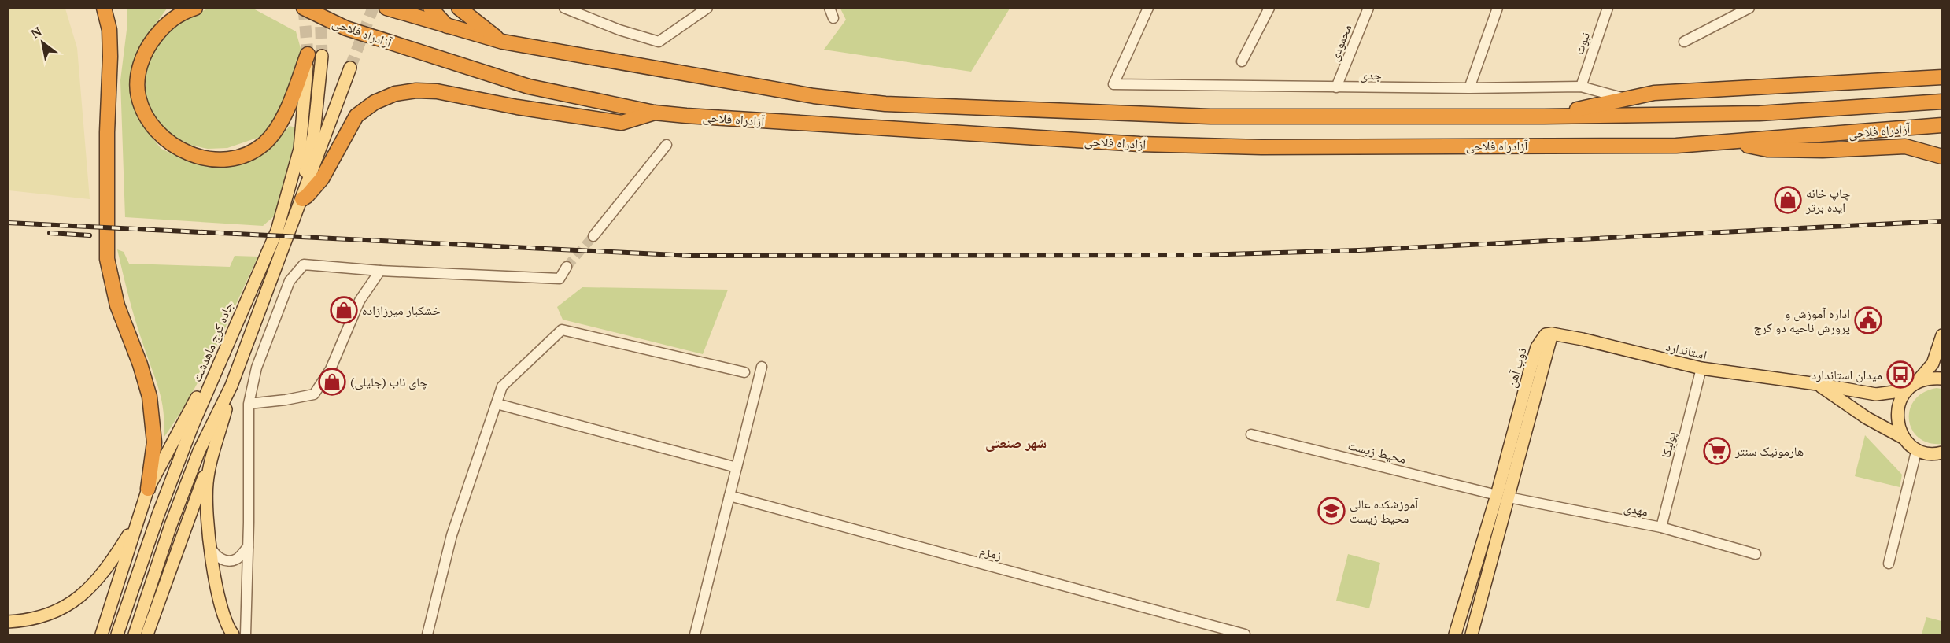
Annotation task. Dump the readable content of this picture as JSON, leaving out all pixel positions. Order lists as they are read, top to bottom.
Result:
{
  "streets": {
    "highway": ["آزادراه فلاحی"],
    "main road": ["جاده کرج ماهدشت", "استاندارد", "ذوب آهن"],
    "street": [
      "محمودی",
      "نبوت",
      "جدی",
      "پولیکا",
      "محیط زیست",
      "مهدی",
      "زمزم"
    ]
  },
  "crossings": [
    ["محمودی", "جدی"],
    ["نبوت", "جدی"],
    ["استاندارد", "ذوب آهن"],
    ["استاندارد", "پولیکا"],
    ["ذوب آهن", "محیط زیست"],
    ["ذوب آهن", "مهدی"],
    ["پولیکا", "مهدی"],
    ["محیط زیست", "مهدی"]
  ],
  "districts": ["شهر صنعتی"],
  "places": {
    "shop": ["چاپ خانه ایده برتر", "خشکبار میرزازاده", "چای ناب (جلیلی)"],
    "public building": ["اداره آموزش و پرورش ناحیه دو کرج"],
    "bus stop": ["میدان استاندارد"],
    "supermarket": ["هارمونیک سنتر"],
    "school or university": ["آموزشکده عالی محیط زیست"]
  },
  "north": "top left"
}
